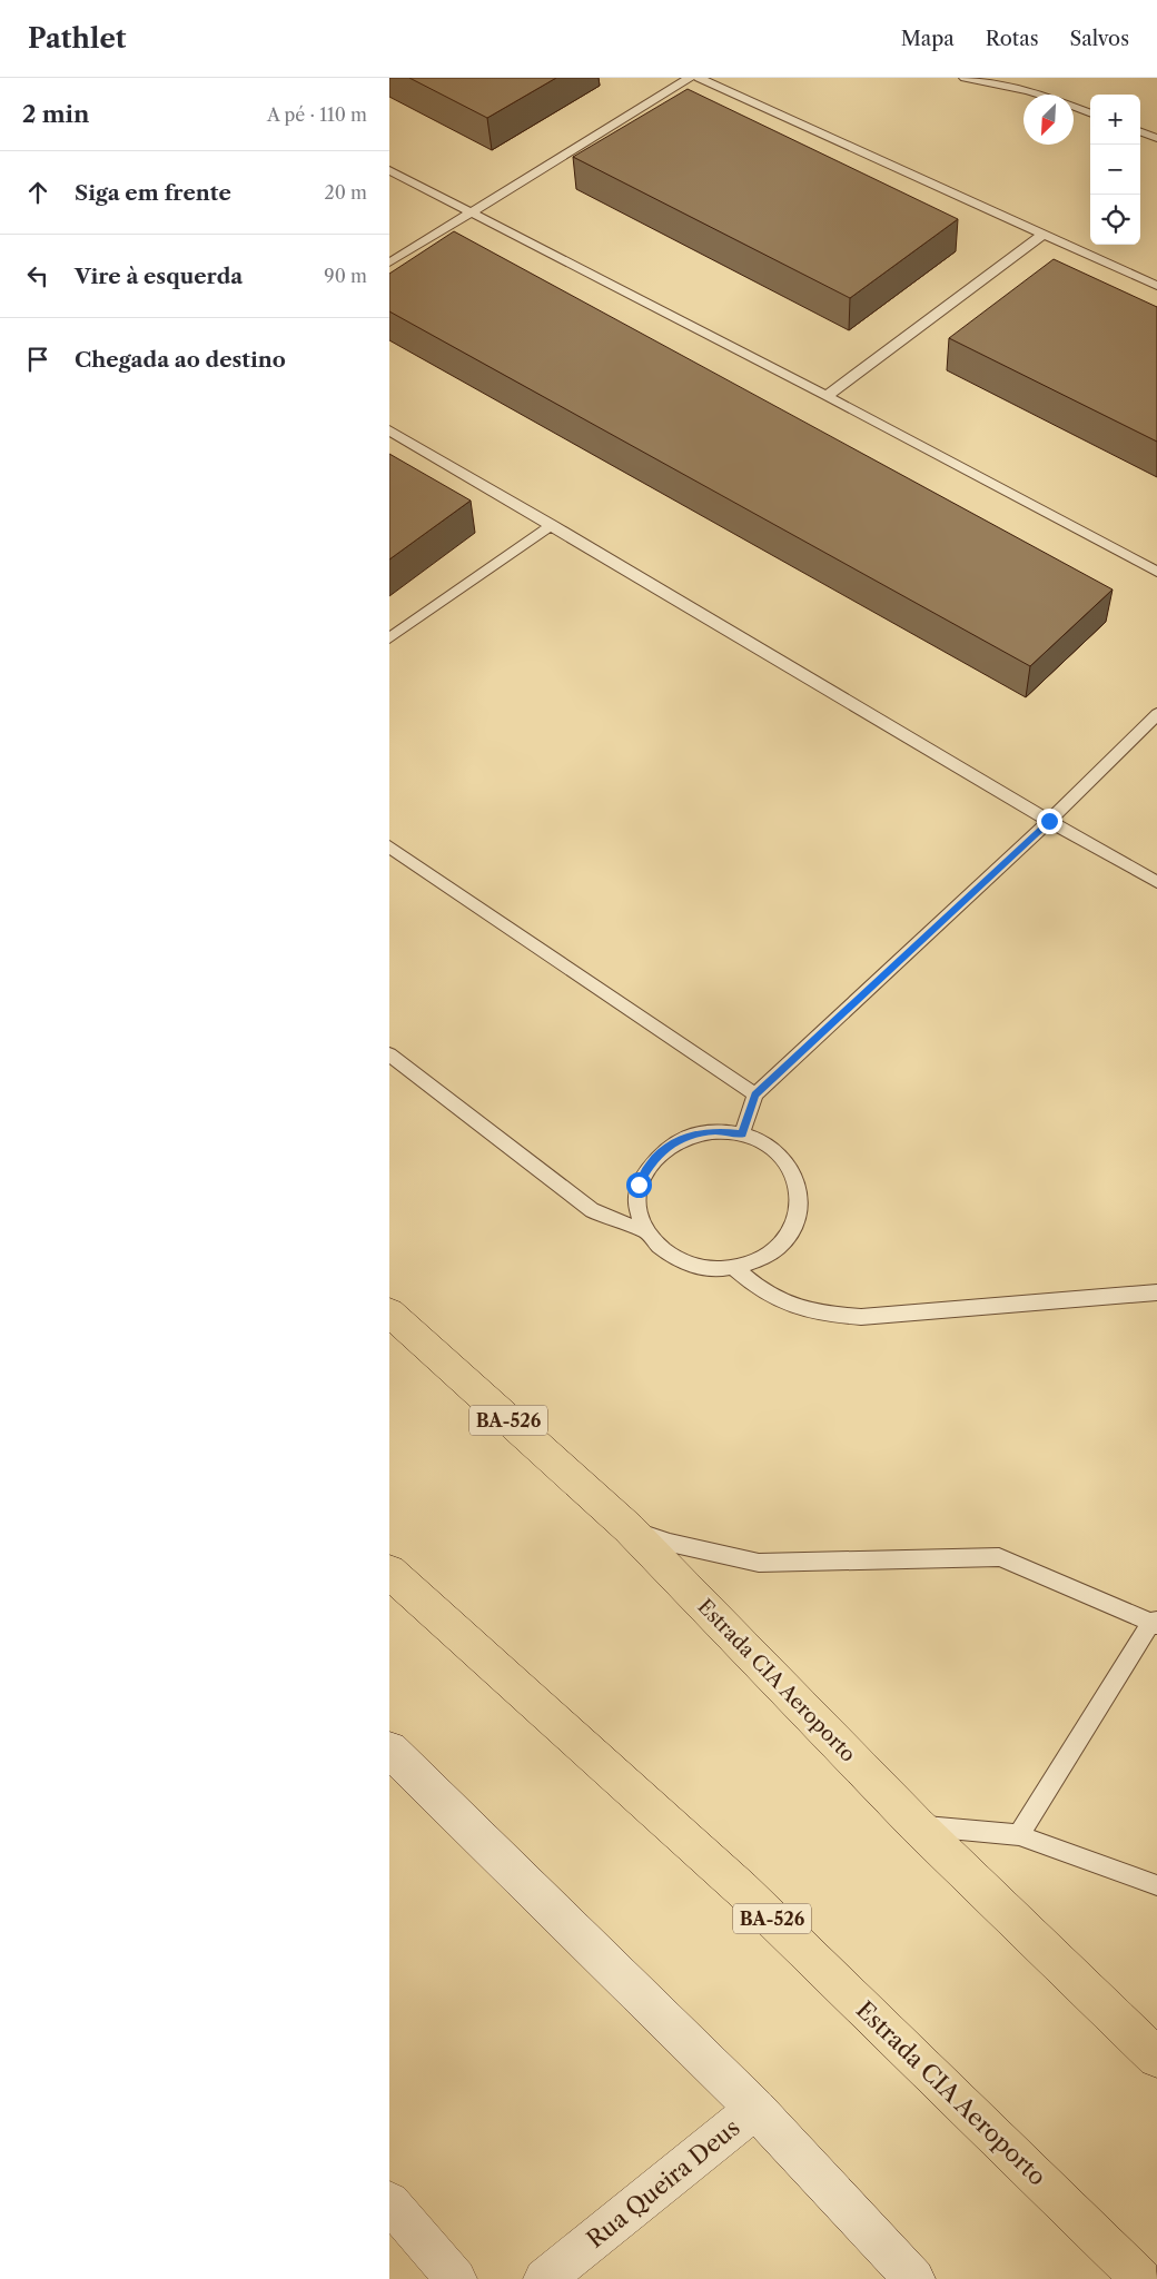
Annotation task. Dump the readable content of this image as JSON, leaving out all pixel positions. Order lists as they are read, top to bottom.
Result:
{
  "streets": {
    "highway": ["BA-526", "Estrada CIA Aeroporto"],
    "main road": ["Rua Queira Deus"]
  },
  "north": "bottom left",
  "page": {
    "header": "Pathlet",
    "nav": ["Mapa", "Rotas", "Salvos"],
    "heading": ["2 min", "A pé · 110 m"],
    "map_buttons": ["+", "−"],
    "list": [
      ["Siga em frente", "20 m"],
      ["Vire à esquerda", "90 m"],
      "Chegada ao destino"
    ]
  }
}
